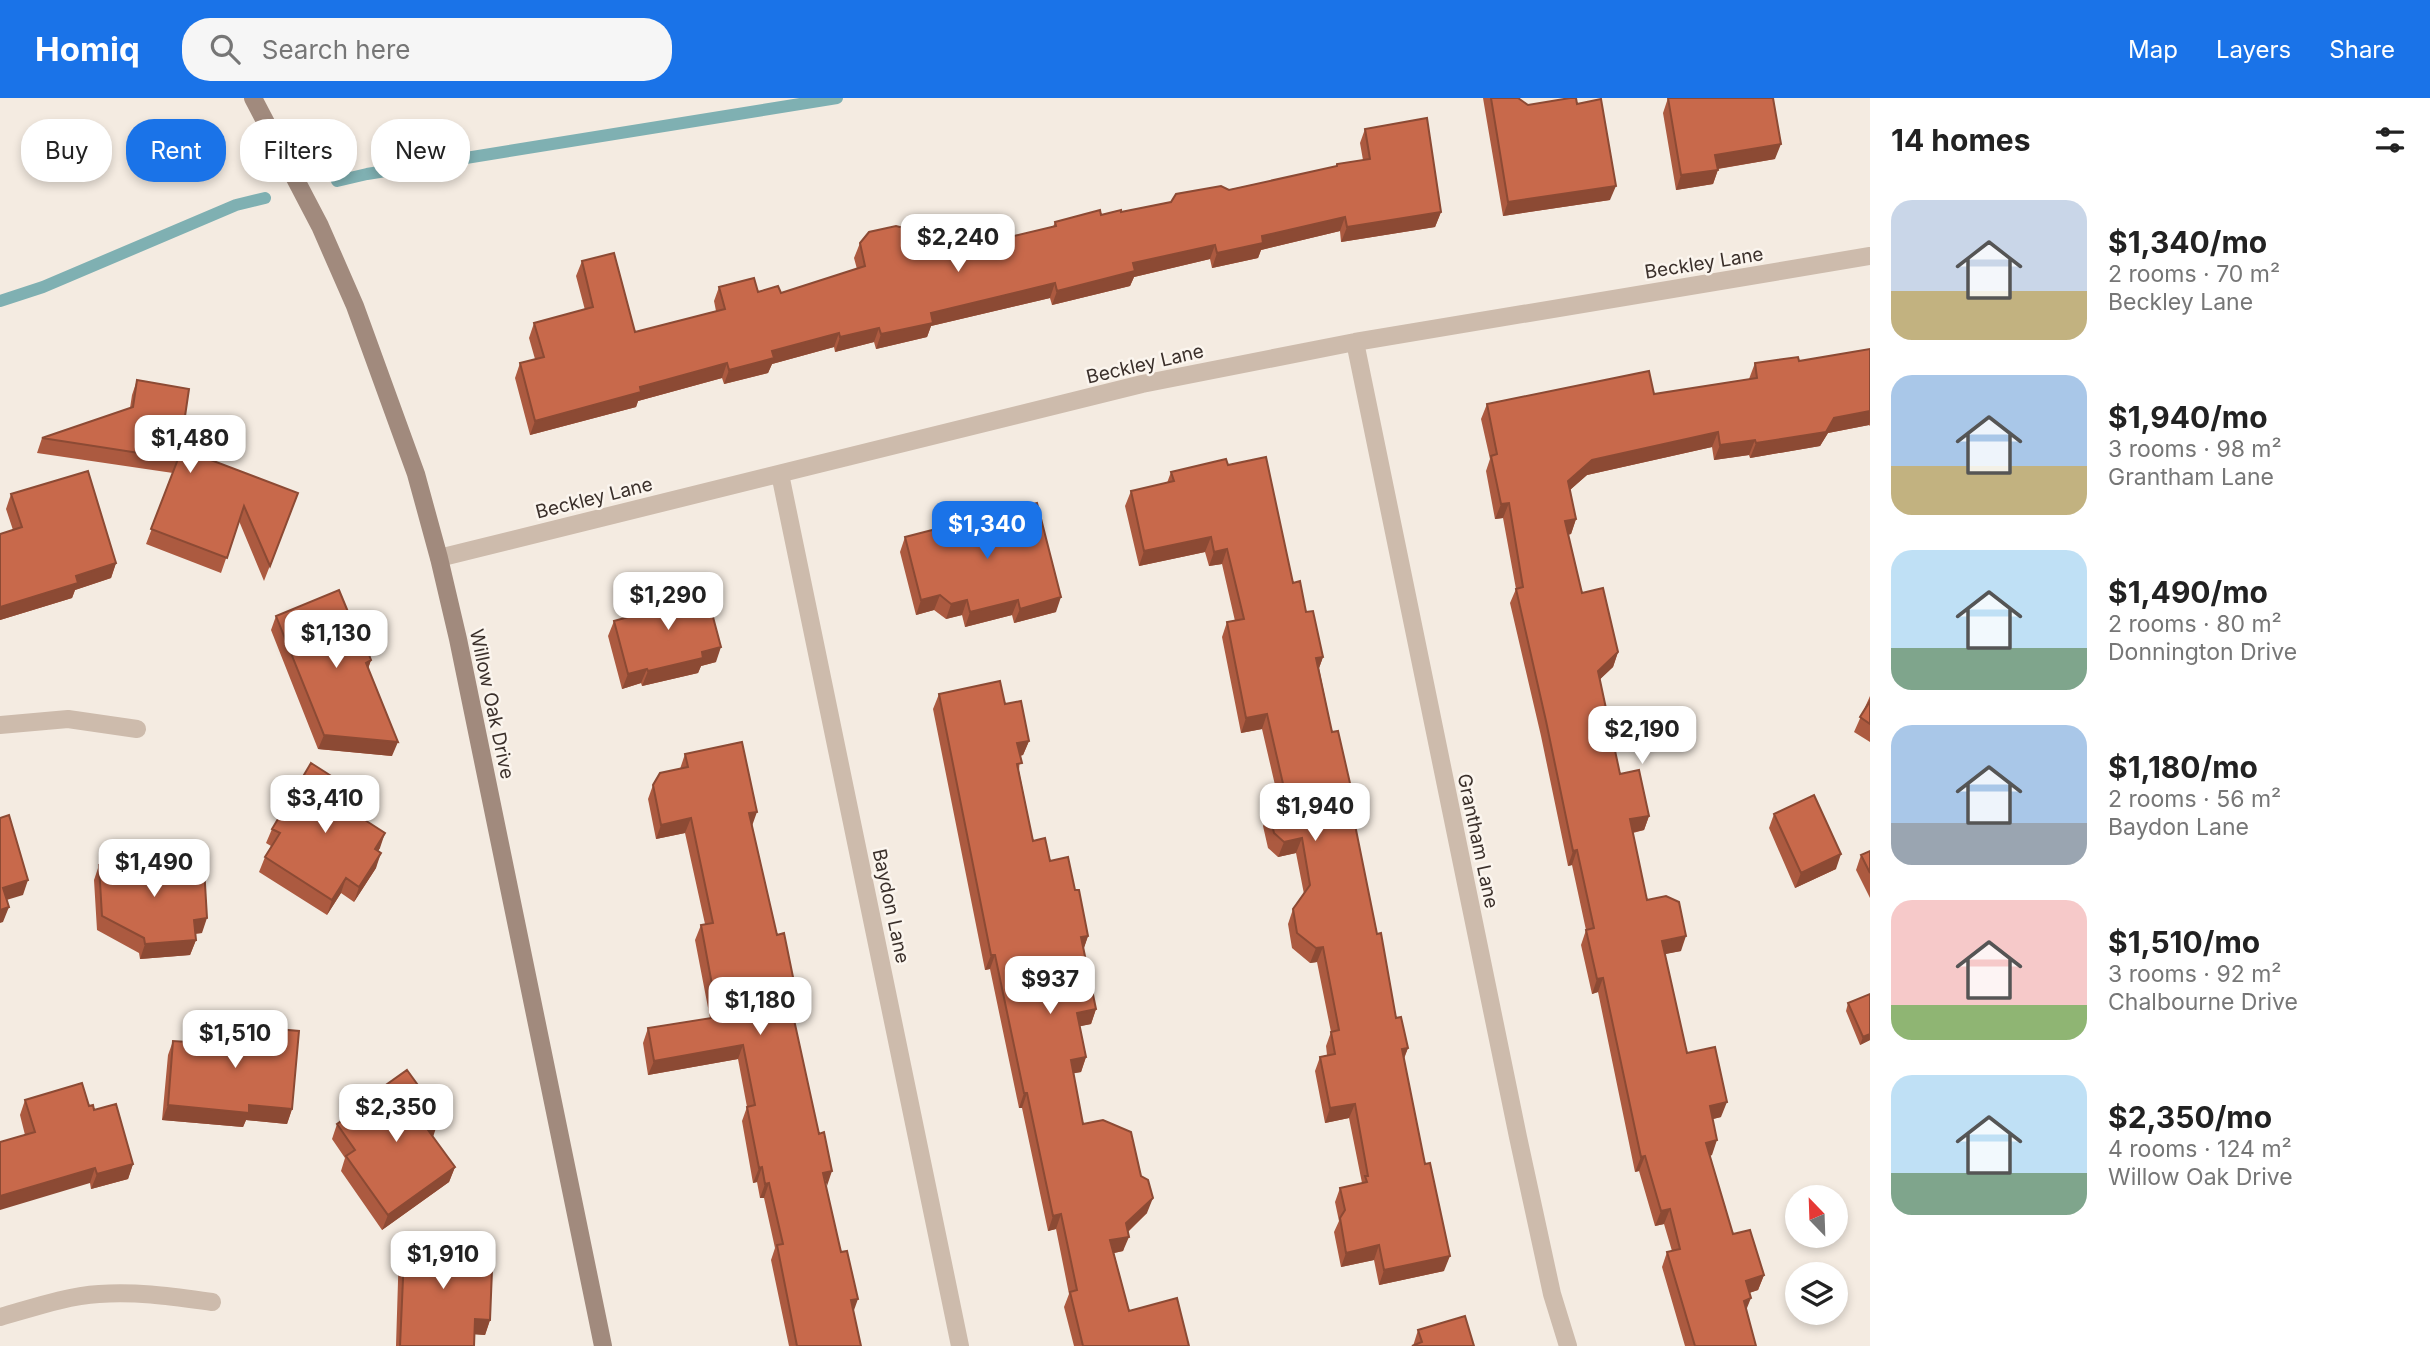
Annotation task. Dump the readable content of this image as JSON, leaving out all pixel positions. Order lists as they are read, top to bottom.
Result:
{
  "streets": {
    "street": [
      "Beckley Lane",
      "Willow Oak Drive",
      "Grantham Lane",
      "Baydon Lane"
    ]
  },
  "crossings": [
    ["Beckley Lane", "Willow Oak Drive"],
    ["Beckley Lane", "Grantham Lane"],
    ["Beckley Lane", "Baydon Lane"]
  ],
  "north": "top left",
  "page": {
    "header": "Homiq",
    "search": "Search here",
    "nav": ["Map", "Layers", "Share"],
    "heading": "14 homes",
    "chip": [
      "Buy",
      "Rent",
      "Filters",
      "New"
    ],
    "list": [
      {
        "name": "$1,340/mo",
        "note": "2 rooms · 70 m² · Beckley Lane"
      },
      {
        "name": "$1,940/mo",
        "note": "3 rooms · 98 m² · Grantham Lane"
      },
      {
        "name": "$1,490/mo",
        "note": "2 rooms · 80 m² · Donnington Drive"
      },
      {
        "name": "$1,180/mo",
        "note": "2 rooms · 56 m² · Baydon Lane"
      },
      {
        "name": "$1,510/mo",
        "note": "3 rooms · 92 m² · Chalbourne Drive"
      },
      {
        "name": "$2,350/mo",
        "note": "4 rooms · 124 m² · Willow Oak Drive"
      }
    ],
    "price": [
      "$2,240",
      "$1,480",
      "$1,340",
      "$1,290",
      "$1,130",
      "$2,190",
      "$3,410",
      "$1,940",
      "$1,490",
      "$937",
      "$1,180",
      "$1,510",
      "$2,350",
      "$1,910"
    ]
  }
}
